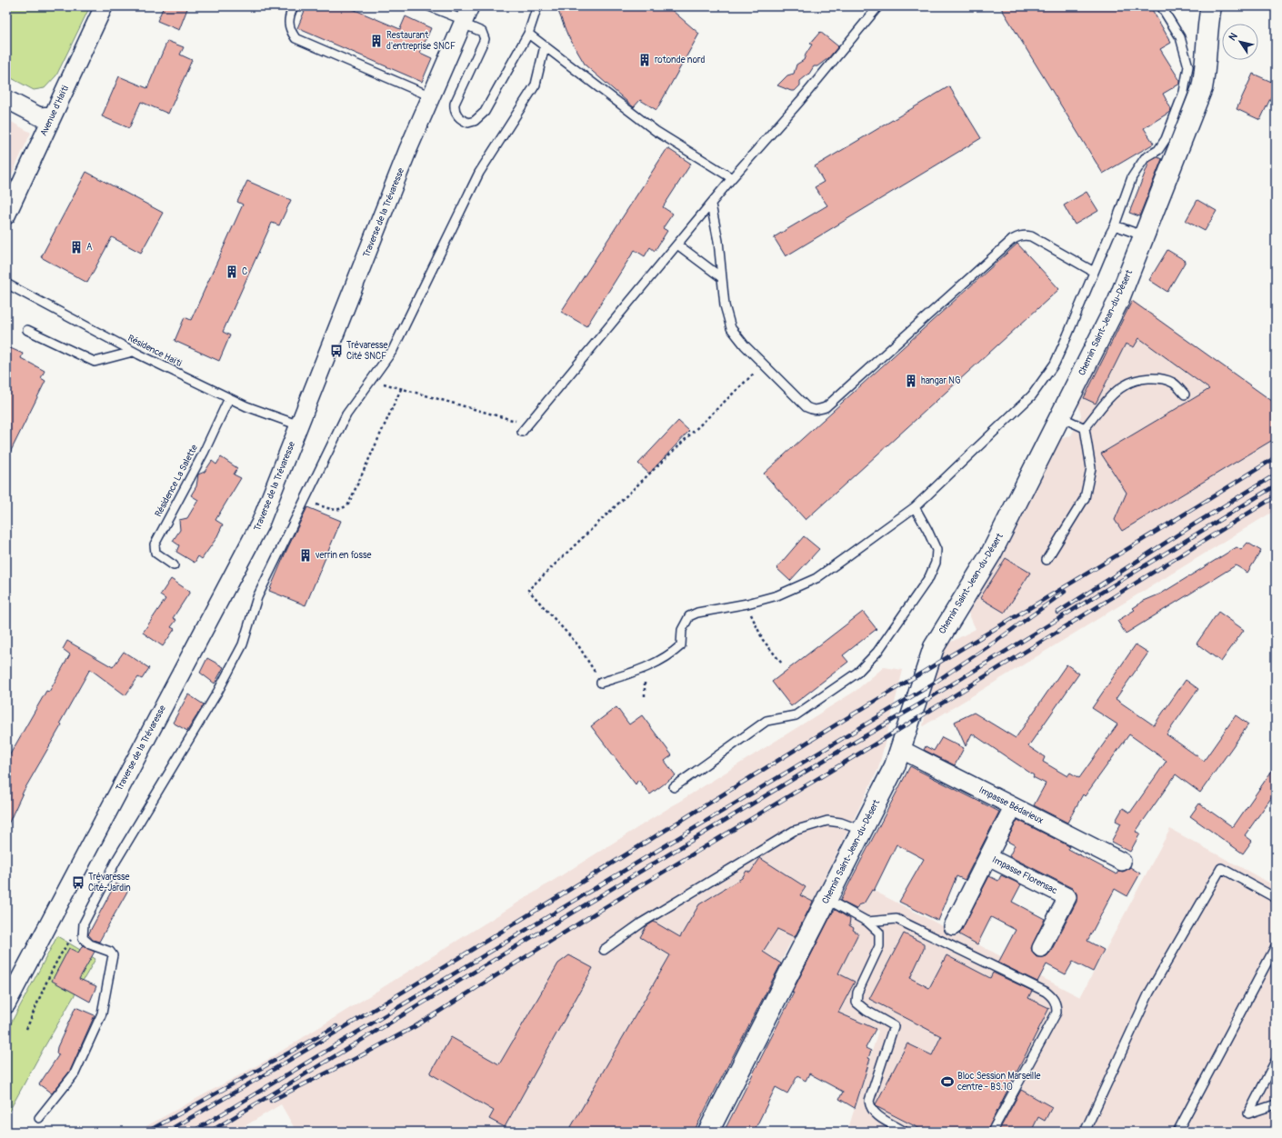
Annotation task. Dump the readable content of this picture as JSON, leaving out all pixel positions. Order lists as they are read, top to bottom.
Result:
{
  "streets": {
    "street": [
      "Avenue d'Haïti",
      "Traverse de la Trévaresse",
      "Chemin Saint-Jean-du-Désert",
      "Impasse Bédarieux",
      "Impasse Florensac"
    ],
    "lane": ["Résidence Haïti", "Résidence La Salette"]
  },
  "crossings": [
    ["Traverse de la Trévaresse", "Résidence Haïti"],
    ["Chemin Saint-Jean-du-Désert", "Impasse Bédarieux"],
    ["Résidence Haïti", "Résidence La Salette"],
    ["Impasse Bédarieux", "Impasse Florensac"]
  ],
  "places": {
    "building": [
      "Restaurant d'entreprise SNCF",
      "rotonde nord",
      "A",
      "C",
      "hangar NG",
      "verrin en fosse"
    ],
    "bus stop": ["Trévaresse Cité SNCF", "Trévaresse Cité-Jardin"],
    "sports": ["Bloc Session Marseille centre - BS.10"]
  },
  "north": "top left"
}
